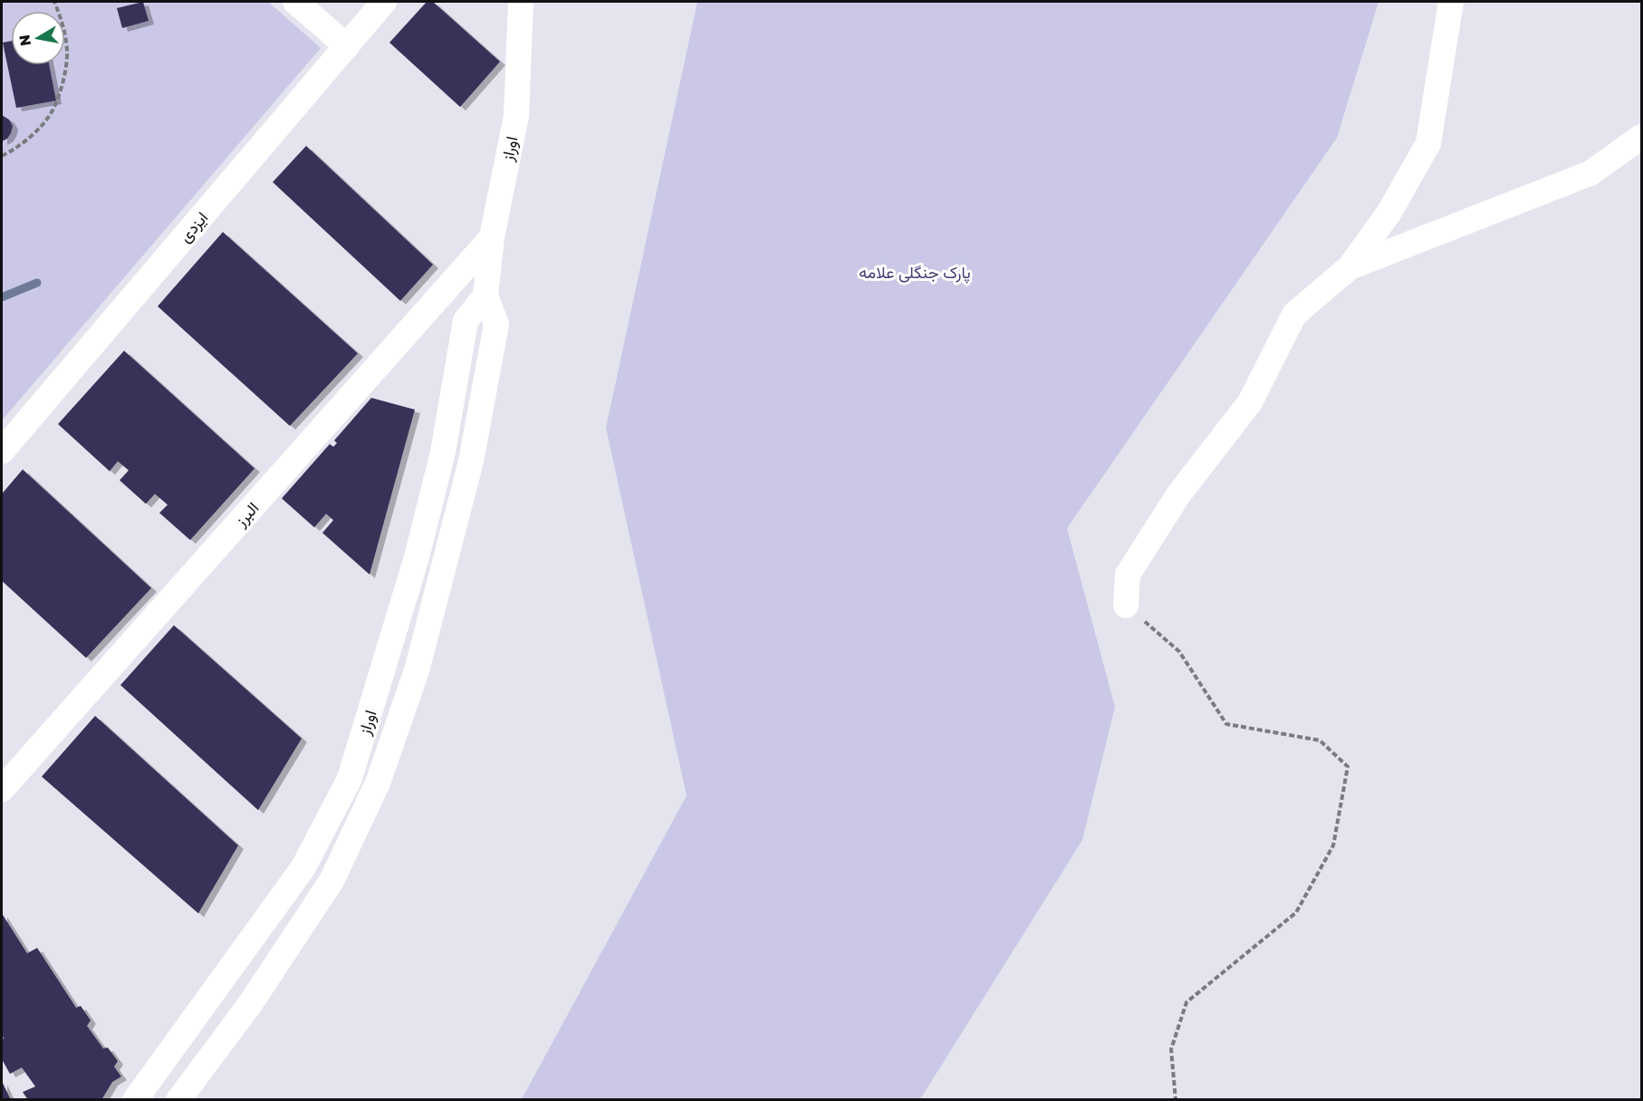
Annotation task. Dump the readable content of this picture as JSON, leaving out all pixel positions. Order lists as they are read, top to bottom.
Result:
{
  "streets": {
    "street": ["اوراز", "ایزدی", "البرز"]
  },
  "crossings": [
    ["اوراز", "البرز"]
  ],
  "parks": ["پارک جنگلی علامه"],
  "north": "left"
}
